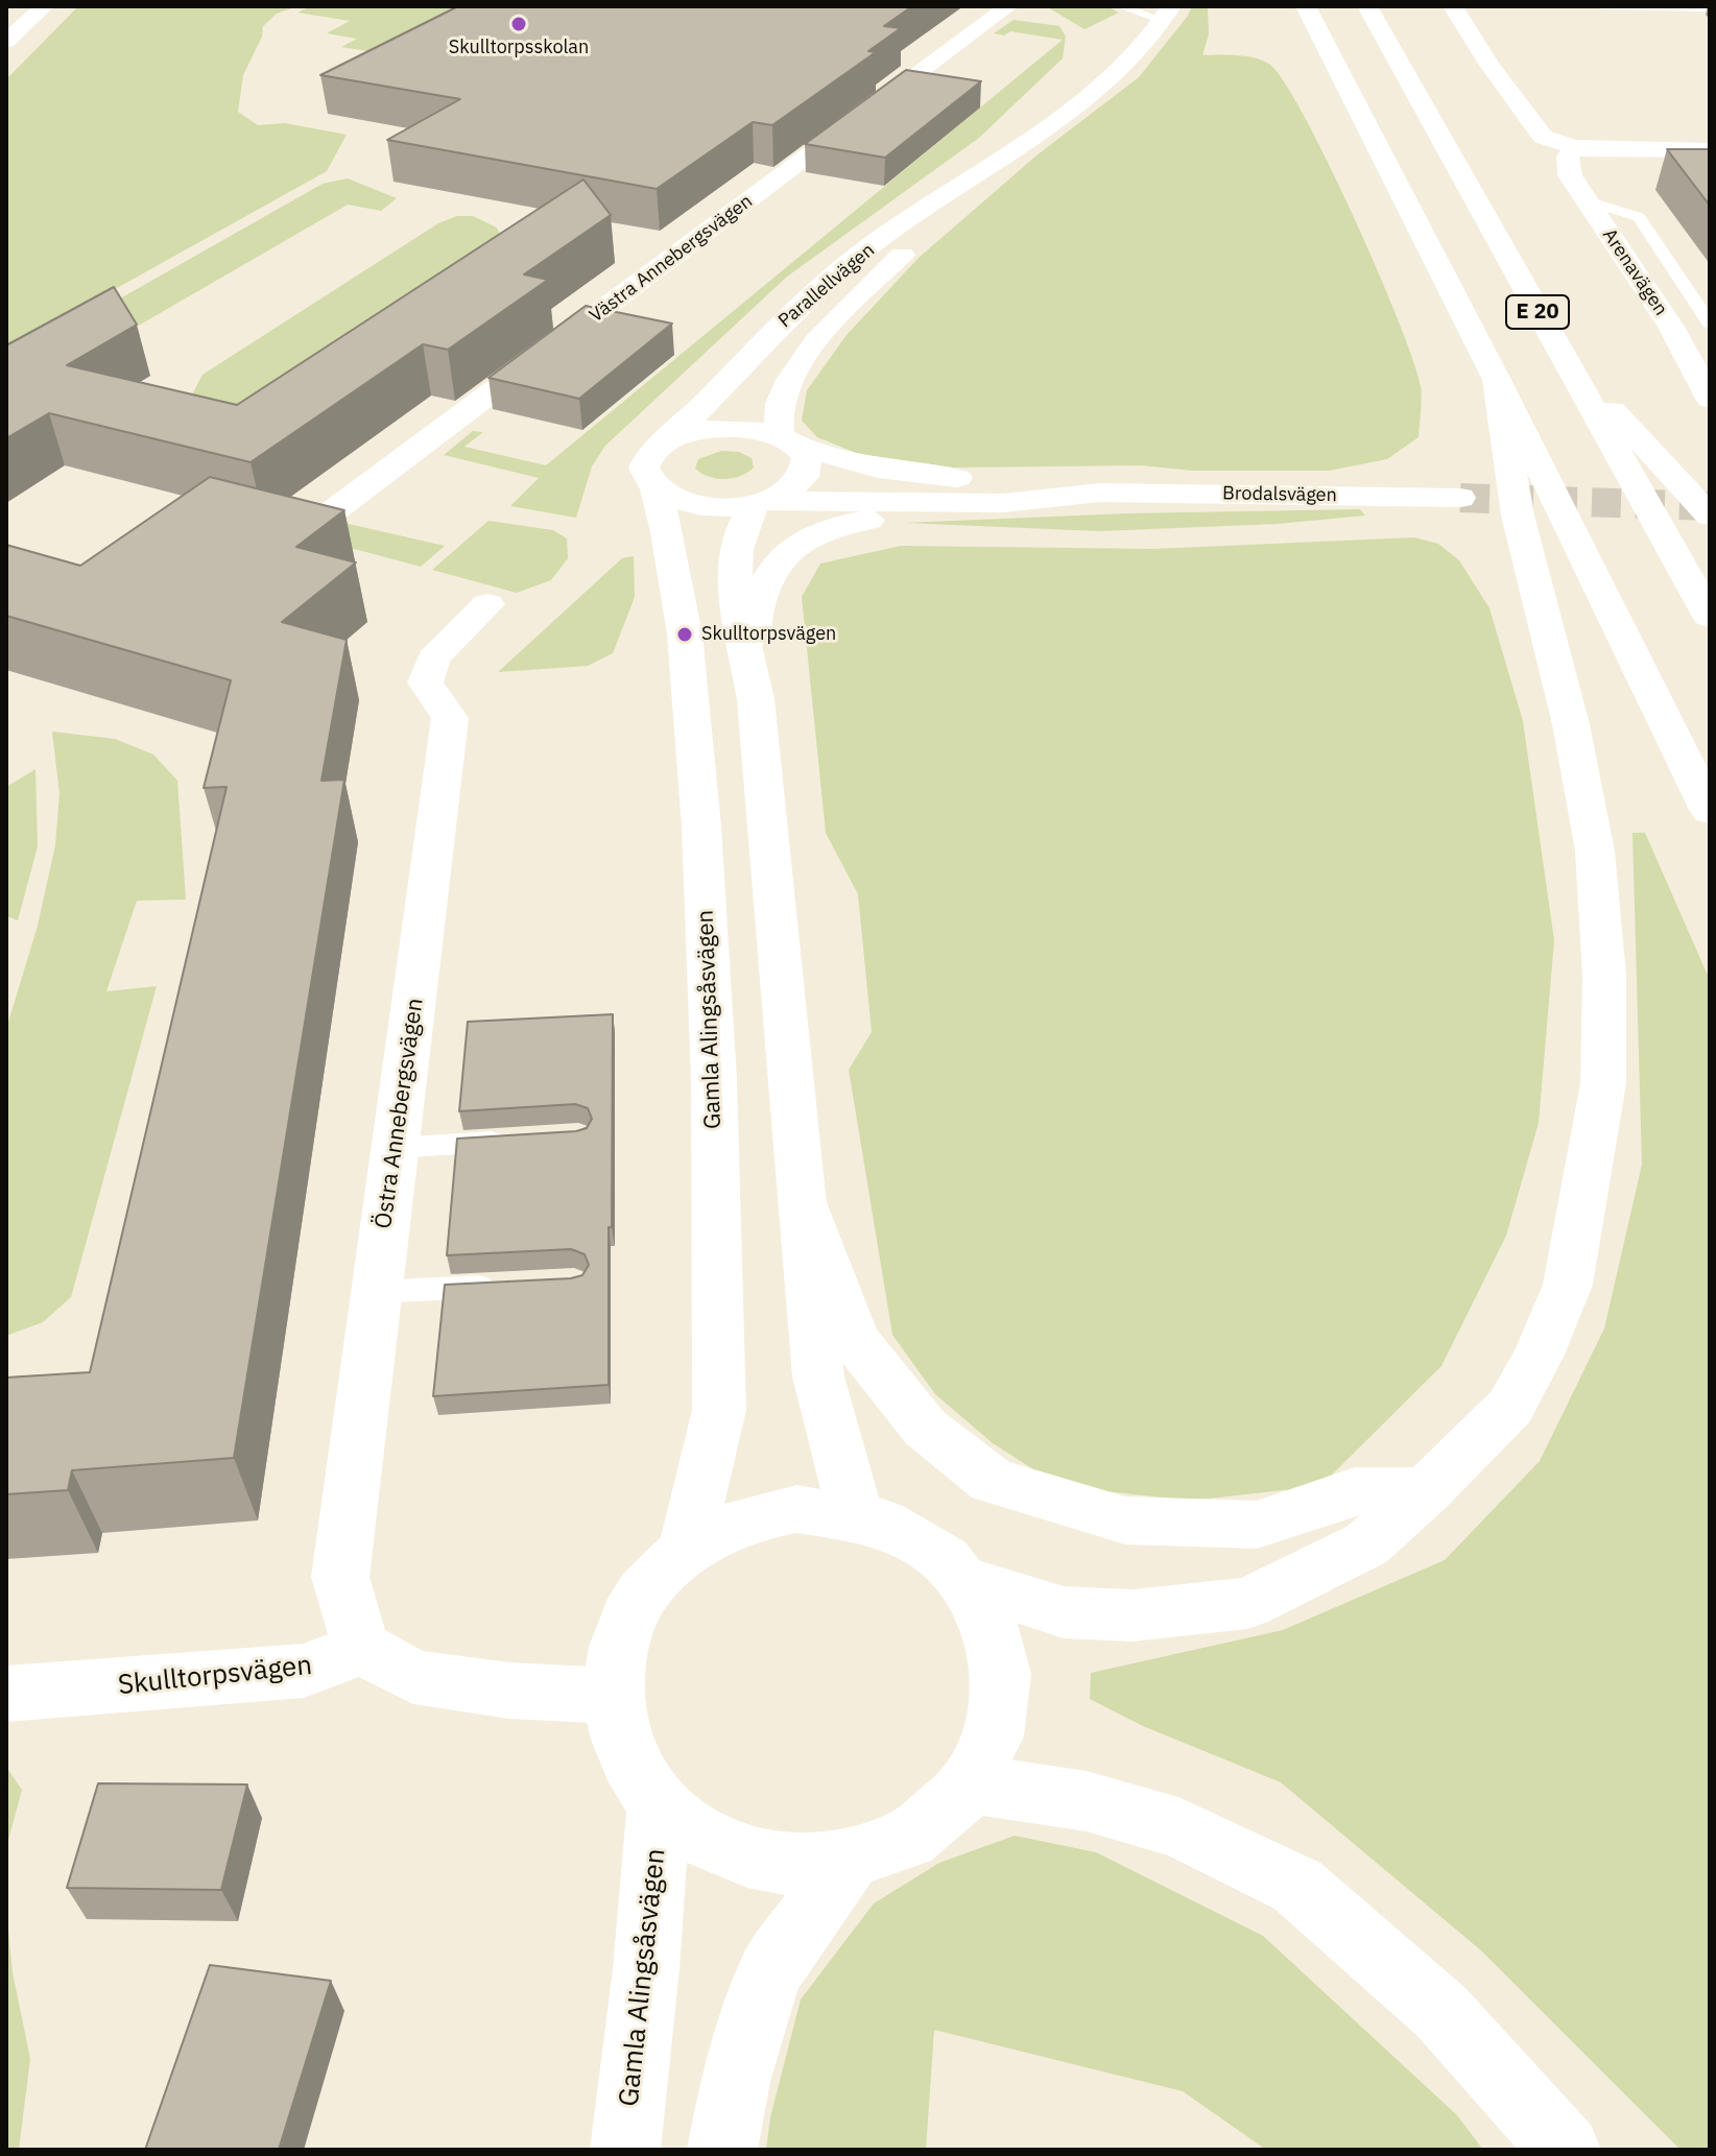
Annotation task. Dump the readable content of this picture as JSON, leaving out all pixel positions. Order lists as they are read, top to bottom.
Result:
{
  "streets": {
    "main road": [
      "Västra Annebergsvägen",
      "Arenavägen",
      "Parallellvägen",
      "E 20",
      "Brodalsvägen",
      "Gamla Alingsåsvägen",
      "Östra Annebergsvägen",
      "Skulltorpsvägen"
    ]
  },
  "crossings": [
    ["Parallellvägen", "Brodalsvägen"],
    ["Parallellvägen", "Gamla Alingsåsvägen"],
    ["Brodalsvägen", "Gamla Alingsåsvägen"],
    ["Östra Annebergsvägen", "Skulltorpsvägen"]
  ],
  "places": ["Skulltorpsskolan", "Skulltorpsvägen"]
}
